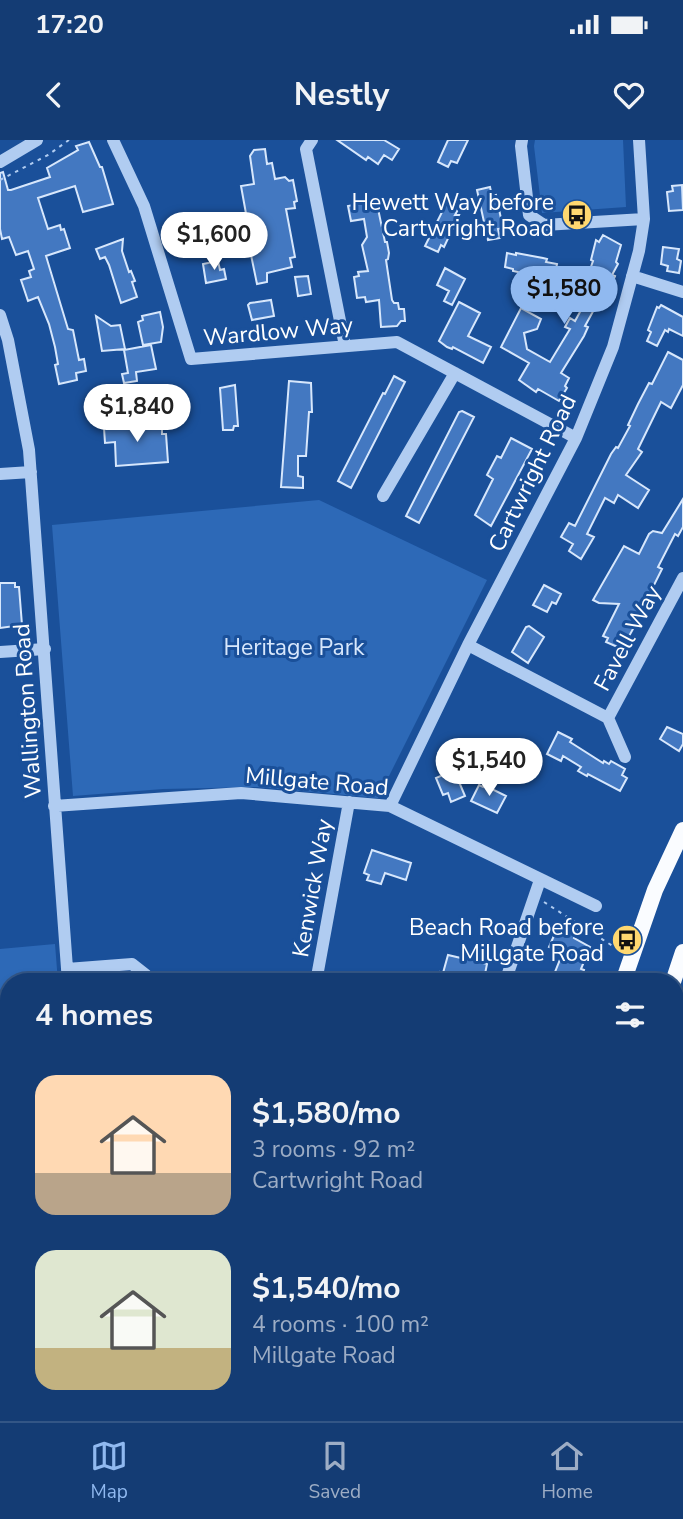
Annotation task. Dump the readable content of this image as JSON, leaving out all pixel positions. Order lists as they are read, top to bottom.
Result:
{
  "streets": {
    "street": [
      "Wardlow Way",
      "Cartwright Road",
      "Favell Way",
      "Wallington Road",
      "Millgate Road",
      "Kenwick Way"
    ]
  },
  "crossings": [
    ["Wardlow Way", "Cartwright Road"],
    ["Cartwright Road", "Favell Way"],
    ["Cartwright Road", "Millgate Road"],
    ["Wallington Road", "Millgate Road"],
    ["Millgate Road", "Kenwick Way"]
  ],
  "parks": ["Heritage Park"],
  "places": {
    "bus stop": ["Hewett Way before Cartwright Road", "Beach Road before Millgate Road"]
  },
  "page": {
    "status": "17:20",
    "header": "Nestly",
    "price": [
      "$1,600",
      "$1,580",
      "$1,840",
      "$1,540"
    ],
    "heading": "4 homes",
    "list": [
      {
        "name": "$1,580/mo",
        "note": "3 rooms · 92 m² · Cartwright Road"
      },
      {
        "name": "$1,540/mo",
        "note": "4 rooms · 100 m² · Millgate Road"
      }
    ],
    "tabs": ["Map", "Saved", "Home"]
  }
}
